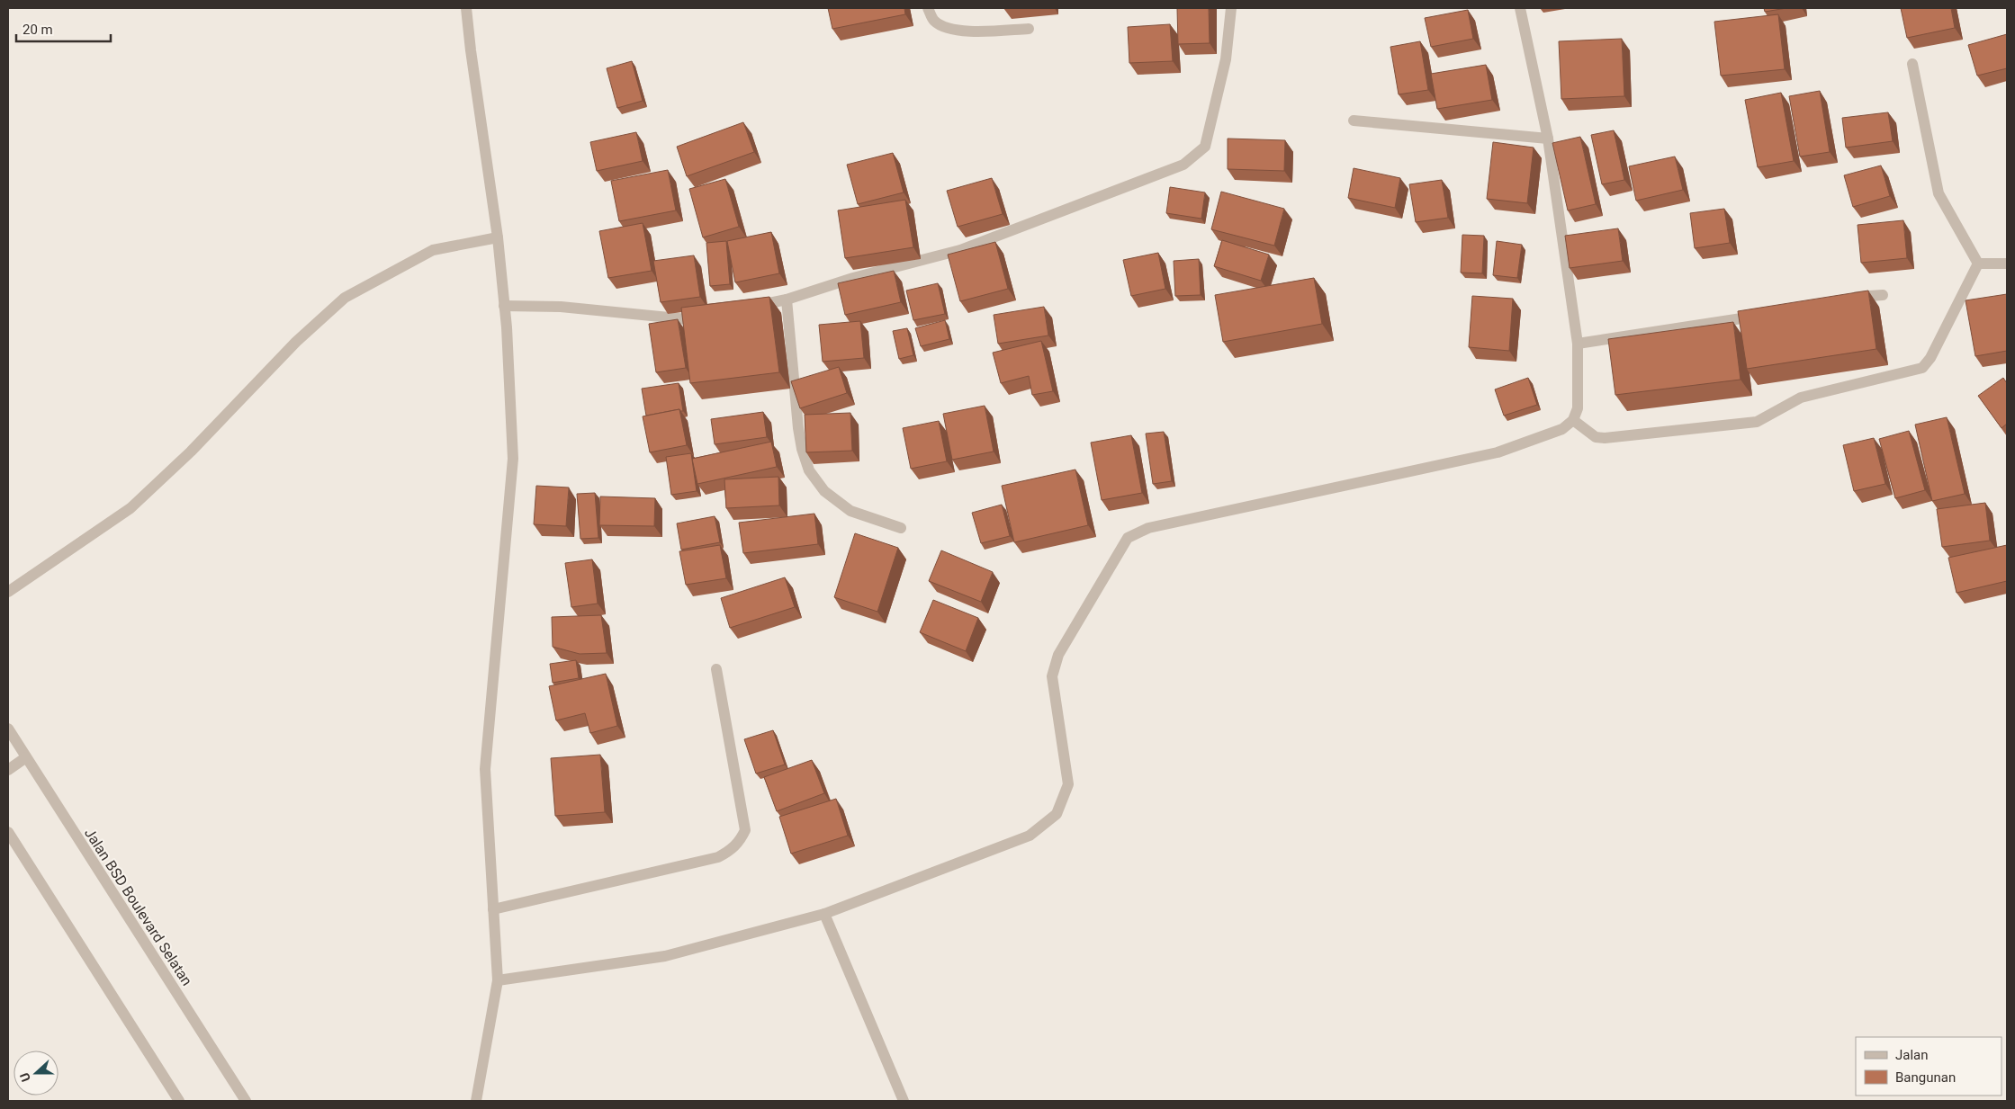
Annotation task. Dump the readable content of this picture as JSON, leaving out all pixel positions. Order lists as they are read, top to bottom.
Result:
{
  "streets": {
    "street": ["Jalan BSD Boulevard Selatan"]
  },
  "legend": ["Jalan", "Bangunan"],
  "scale_bar": "20 m",
  "north": "left"
}
